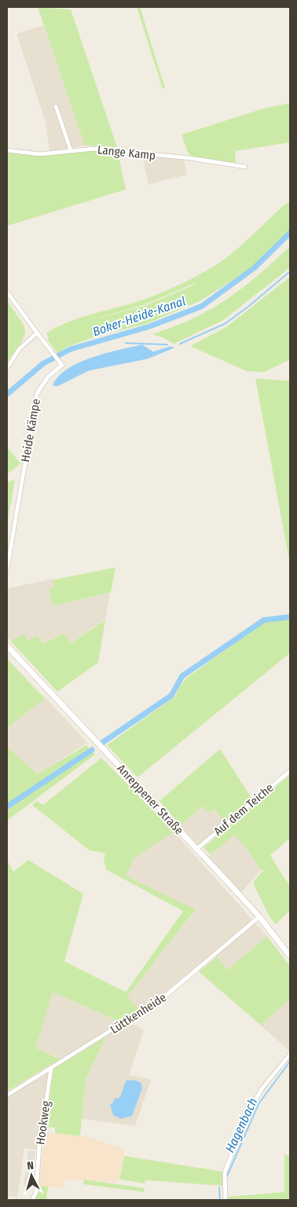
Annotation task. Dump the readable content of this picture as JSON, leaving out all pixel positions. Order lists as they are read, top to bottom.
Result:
{
  "streets": {
    "street": [
      "Lange Kamp",
      "Heide Kämpe",
      "Anreppener Straße",
      "Auf dem Teiche",
      "Lüttkenheide",
      "Hookweg"
    ]
  },
  "crossings": [
    ["Anreppener Straße", "Auf dem Teiche"],
    ["Anreppener Straße", "Lüttkenheide"],
    ["Lüttkenheide", "Hookweg"]
  ],
  "water": ["Boker-Heide-Kanal", "Hagenbach"],
  "north": "top"
}
